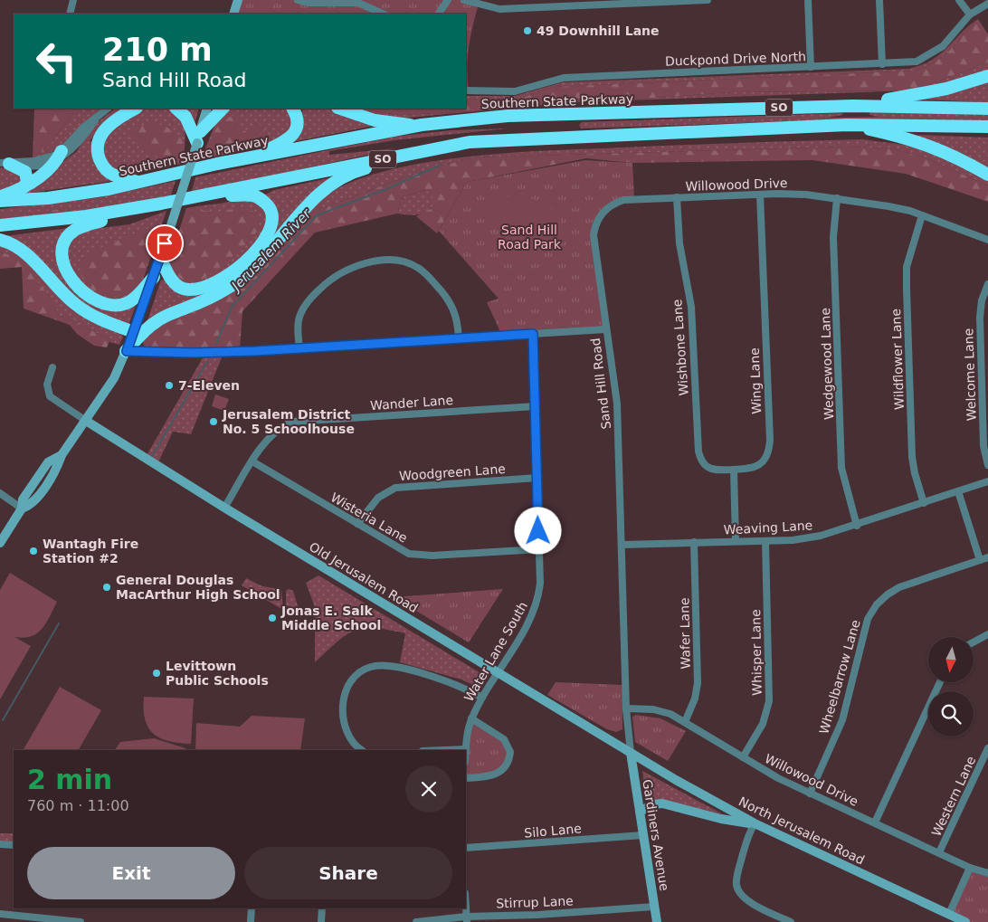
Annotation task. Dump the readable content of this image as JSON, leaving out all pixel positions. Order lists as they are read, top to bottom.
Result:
{
  "streets": {
    "highway": ["Southern State Parkway", "SO"],
    "main road": ["Old Jerusalem Road", "North Jerusalem Road", "Gardiners Avenue"],
    "street": [
      "Duckpond Drive North",
      "Willowood Drive",
      "Wishbone Lane",
      "Wildflower Lane",
      "Wedgewood Lane",
      "Welcome Lane",
      "Wing Lane",
      "Sand Hill Road",
      "Wander Lane",
      "Woodgreen Lane",
      "Wisteria Lane",
      "Weaving Lane",
      "Wafer Lane",
      "Water Lane South",
      "Whisper Lane",
      "Wheelbarrow Lane",
      "Western Lane",
      "Silo Lane",
      "Stirrup Lane"
    ]
  },
  "crossings": [
    ["Willowood Drive", "Wishbone Lane"],
    ["Willowood Drive", "Wildflower Lane"],
    ["Willowood Drive", "Wedgewood Lane"],
    ["Willowood Drive", "Wing Lane"],
    ["Willowood Drive", "Sand Hill Road"],
    ["Willowood Drive", "Wafer Lane"],
    ["Willowood Drive", "Whisper Lane"],
    ["Willowood Drive", "Wheelbarrow Lane"],
    ["Willowood Drive", "Western Lane"],
    ["Wishbone Lane", "Wing Lane"],
    ["Wildflower Lane", "Weaving Lane"],
    ["Wedgewood Lane", "Weaving Lane"],
    ["Sand Hill Road", "Weaving Lane"],
    ["Sand Hill Road", "Old Jerusalem Road"],
    ["Sand Hill Road", "Water Lane South"],
    ["Sand Hill Road", "North Jerusalem Road"],
    ["Sand Hill Road", "Gardiners Avenue"],
    ["Wander Lane", "Wisteria Lane"],
    ["Wander Lane", "Old Jerusalem Road"],
    ["Wander Lane", "Water Lane South"],
    ["Woodgreen Lane", "Wisteria Lane"],
    ["Woodgreen Lane", "Water Lane South"],
    ["Wisteria Lane", "Water Lane South"],
    ["Weaving Lane", "Wafer Lane"],
    ["Weaving Lane", "Whisper Lane"],
    ["Old Jerusalem Road", "Water Lane South"],
    ["Old Jerusalem Road", "North Jerusalem Road"],
    ["Old Jerusalem Road", "Gardiners Avenue"],
    ["Silo Lane", "Gardiners Avenue"],
    ["North Jerusalem Road", "Gardiners Avenue"],
    ["Gardiners Avenue", "Stirrup Lane"]
  ],
  "water": ["Jerusalem River"],
  "parks": ["Sand Hill Road Park"],
  "places": [
    "49 Downhill Lane",
    "7-Eleven",
    "Jerusalem District No. 5 Schoolhouse",
    "Wantagh Fire Station #2",
    "General Douglas MacArthur High School",
    "Jonas E. Salk Middle School",
    "Levittown Public Schools"
  ],
  "north": "bottom",
  "page": {
    "turn": ["210 m", "Sand Hill Road"],
    "heading": ["2 min", "760 m · 11:00"],
    "buttons": ["Exit", "Share"]
  }
}
